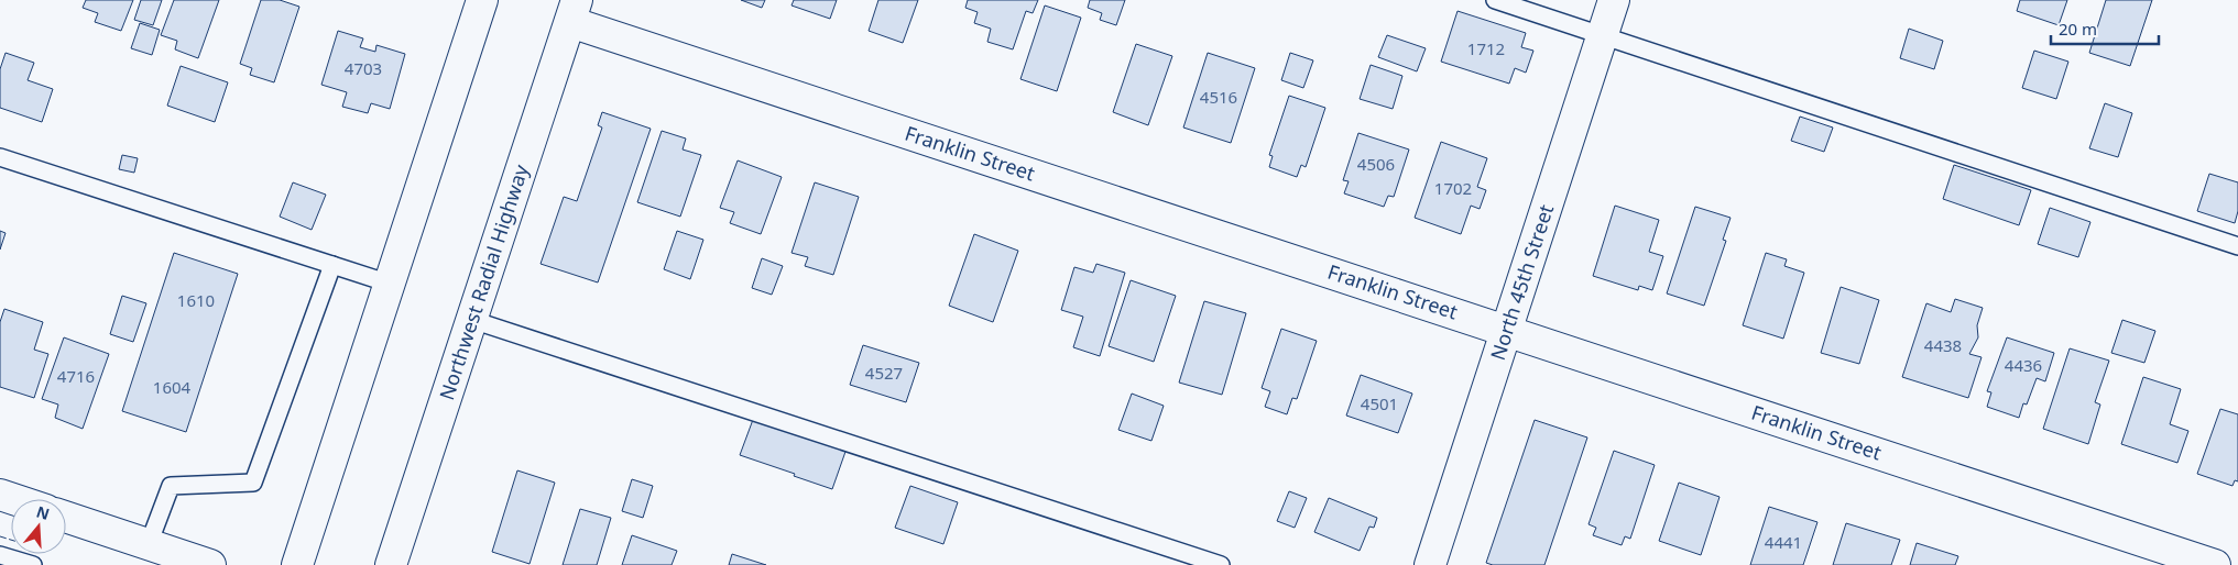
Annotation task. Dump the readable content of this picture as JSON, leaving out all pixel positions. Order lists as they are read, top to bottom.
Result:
{
  "streets": {
    "street": ["Franklin Street", "Northwest Radial Highway", "North 45th Street"]
  },
  "crossings": [
    ["Franklin Street", "Northwest Radial Highway"],
    ["Franklin Street", "North 45th Street"]
  ],
  "house_numbers": [
    "1712",
    "4703",
    "4516",
    "4506",
    "1702",
    "1610",
    "4438",
    "4436",
    "4527",
    "4716",
    "1604",
    "4501",
    "4441"
  ],
  "scale_bar": "20 m",
  "north": "top"
}
